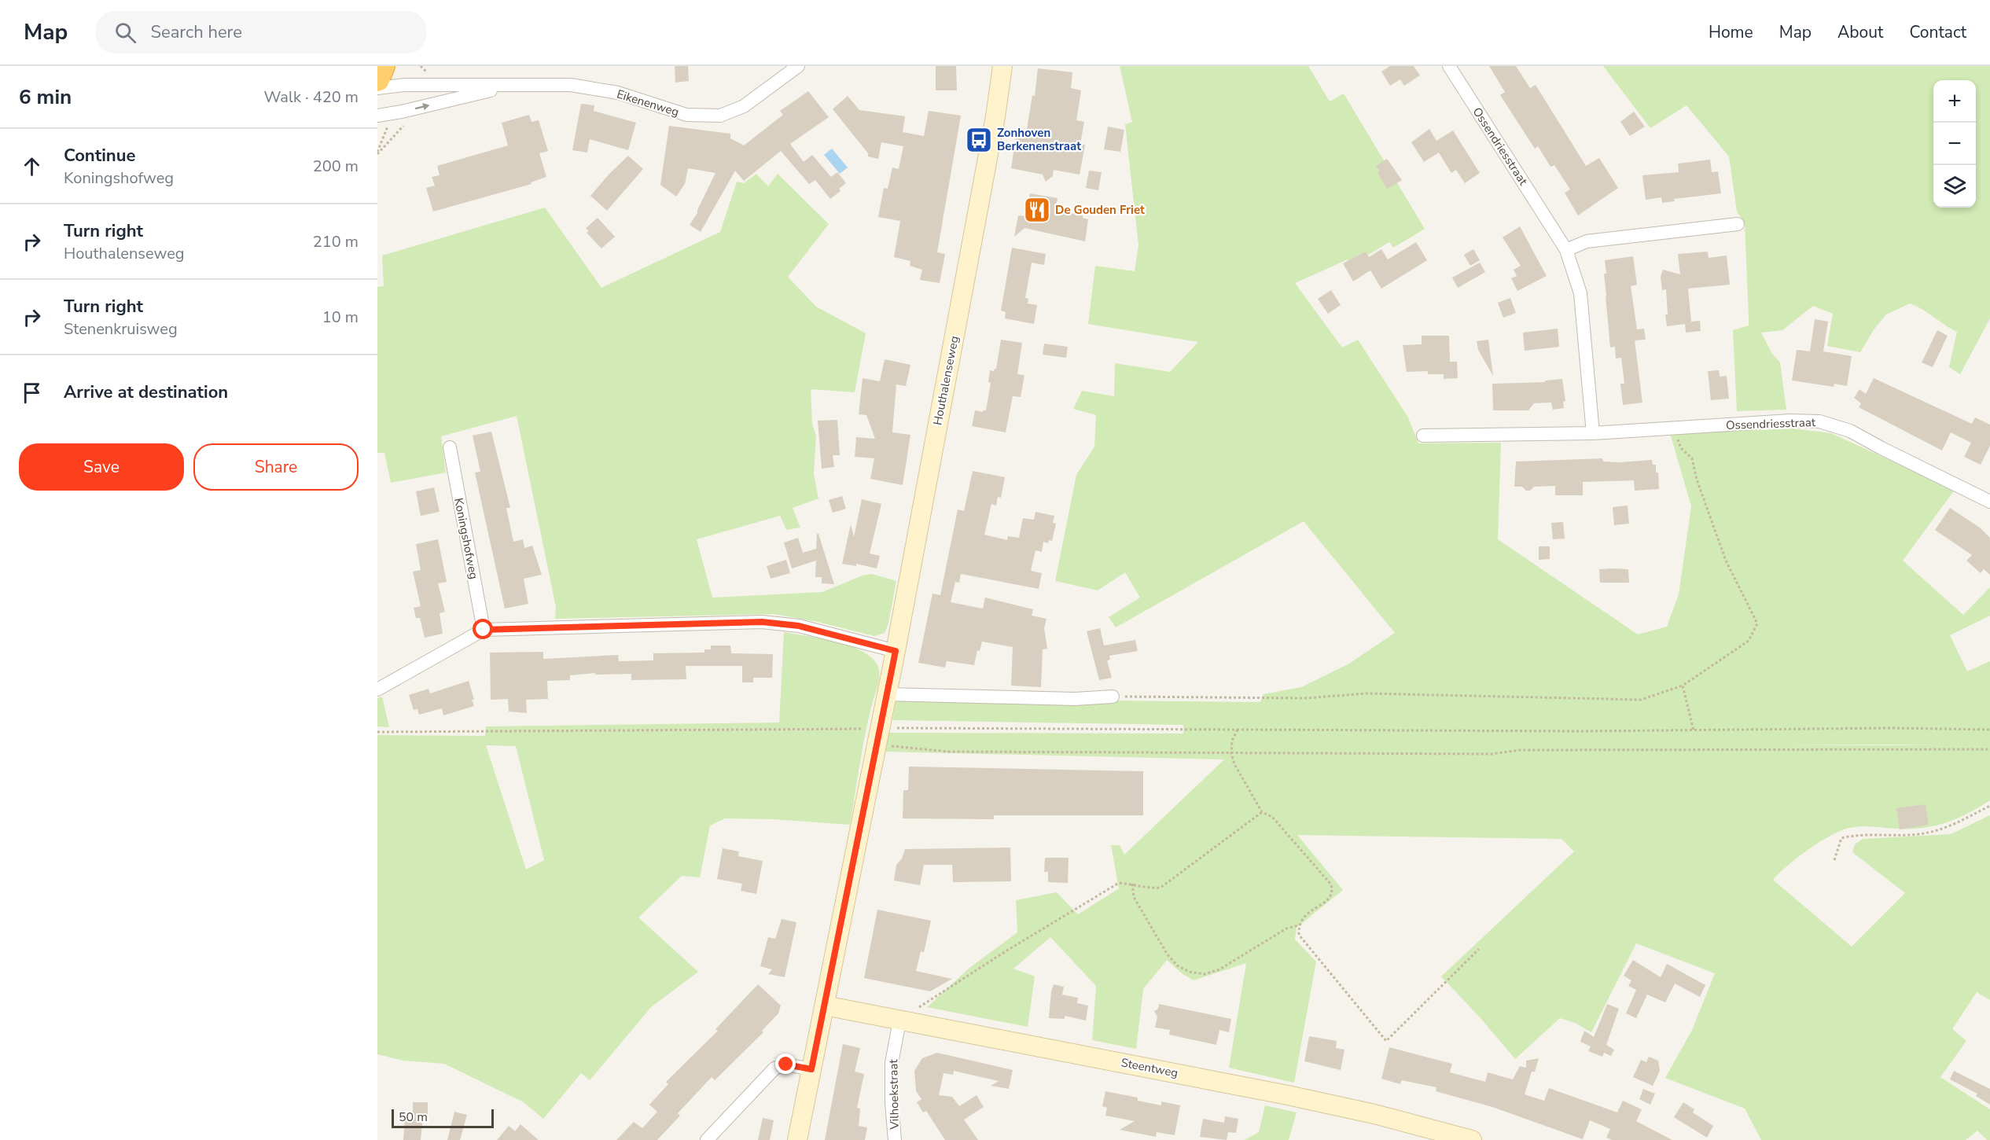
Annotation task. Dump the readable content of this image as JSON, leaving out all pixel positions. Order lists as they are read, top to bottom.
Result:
{
  "streets": {
    "street": [
      "Eikenenweg",
      "Ossendriesstraat",
      "Houthalenseweg",
      "Koningshofweg",
      "Steentweg",
      "Vilhoekstraat"
    ]
  },
  "crossings": [
    ["Houthalenseweg", "Steentweg"],
    ["Steentweg", "Vilhoekstraat"]
  ],
  "places": {
    "bus stop": ["Zonhoven Berkenenstraat"],
    "restaurant": ["De Gouden Friet"]
  },
  "scale_bar": "50 m",
  "page": {
    "header": "Map",
    "search": "Search here",
    "nav": [
      "Home",
      "Map",
      "About",
      "Contact"
    ],
    "heading": ["6 min", "Walk · 420 m"],
    "map_buttons": ["+", "−"],
    "list": [
      ["Continue", "Koningshofweg", "200 m"],
      ["Turn right", "Houthalenseweg", "210 m"],
      ["Turn right", "Stenenkruisweg", "10 m"],
      "Arrive at destination"
    ],
    "buttons": ["Save", "Share"],
    "scale": "50 m"
  }
}
